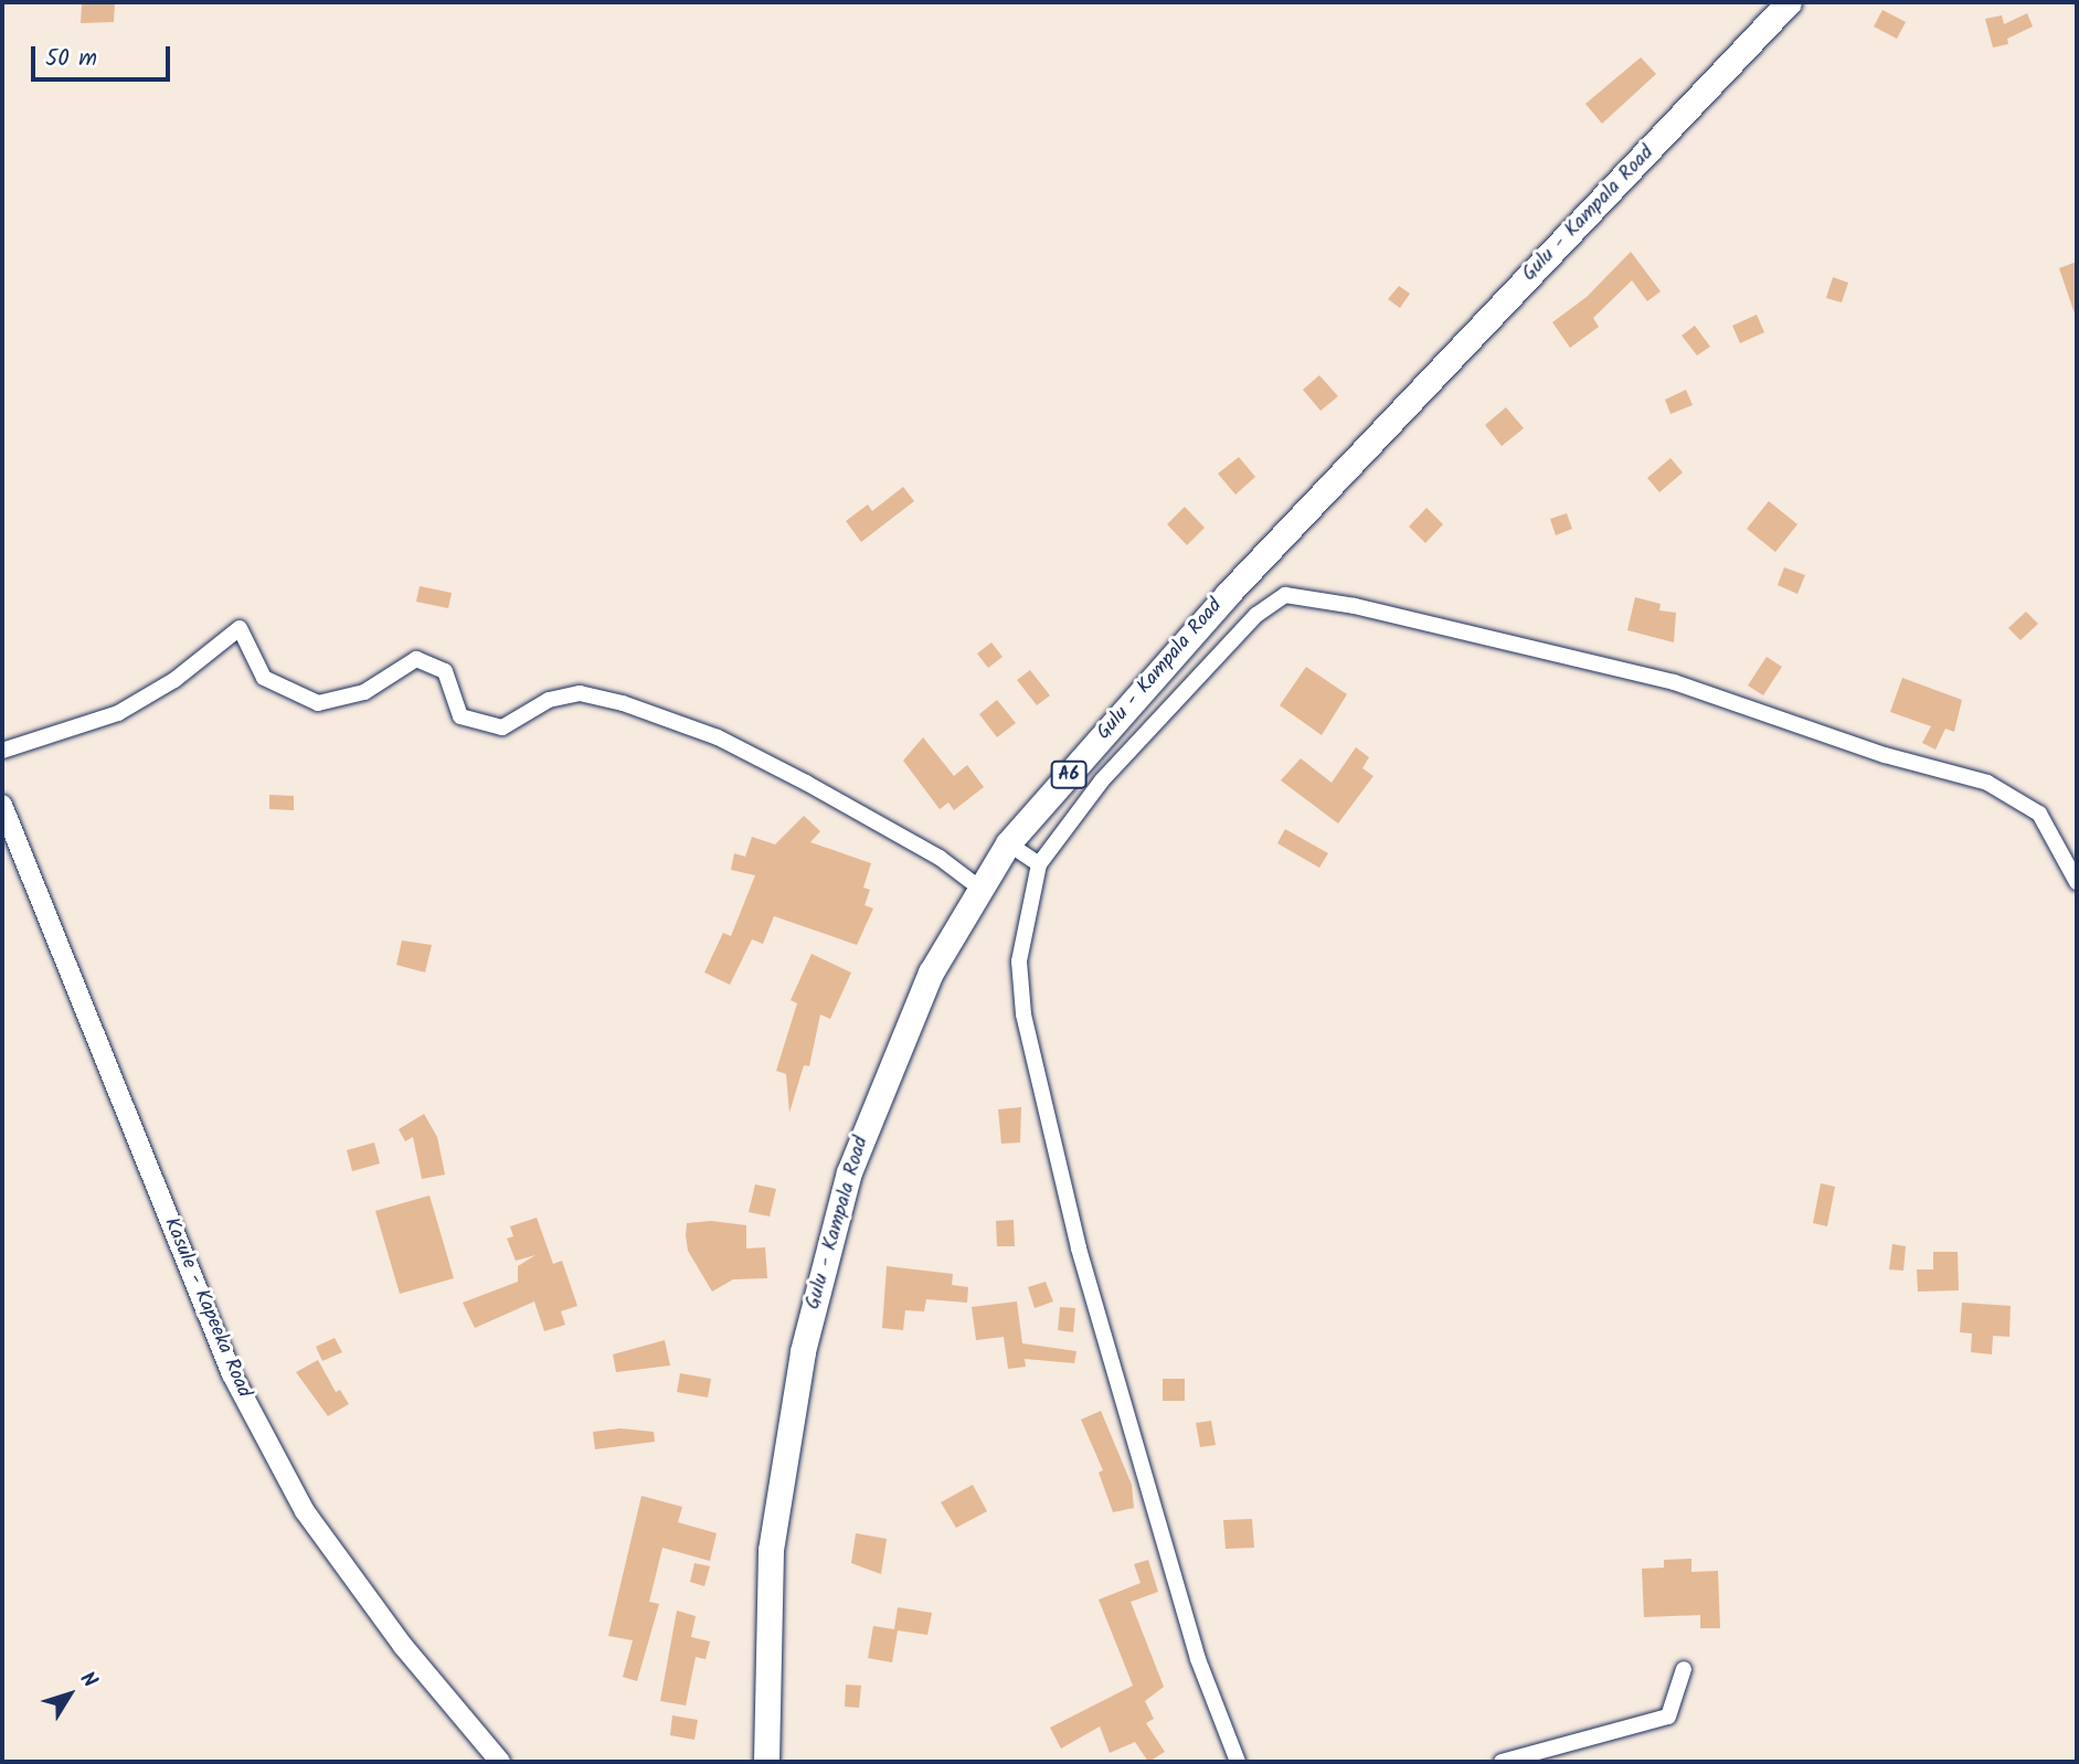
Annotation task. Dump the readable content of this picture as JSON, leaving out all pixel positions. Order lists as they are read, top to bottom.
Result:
{
  "streets": {
    "main road": ["Gulu - Kampala Road", "A6"],
    "street": ["Kasule - Kapeeka Road"]
  },
  "scale_bar": "50 m",
  "north": "top right"
}
